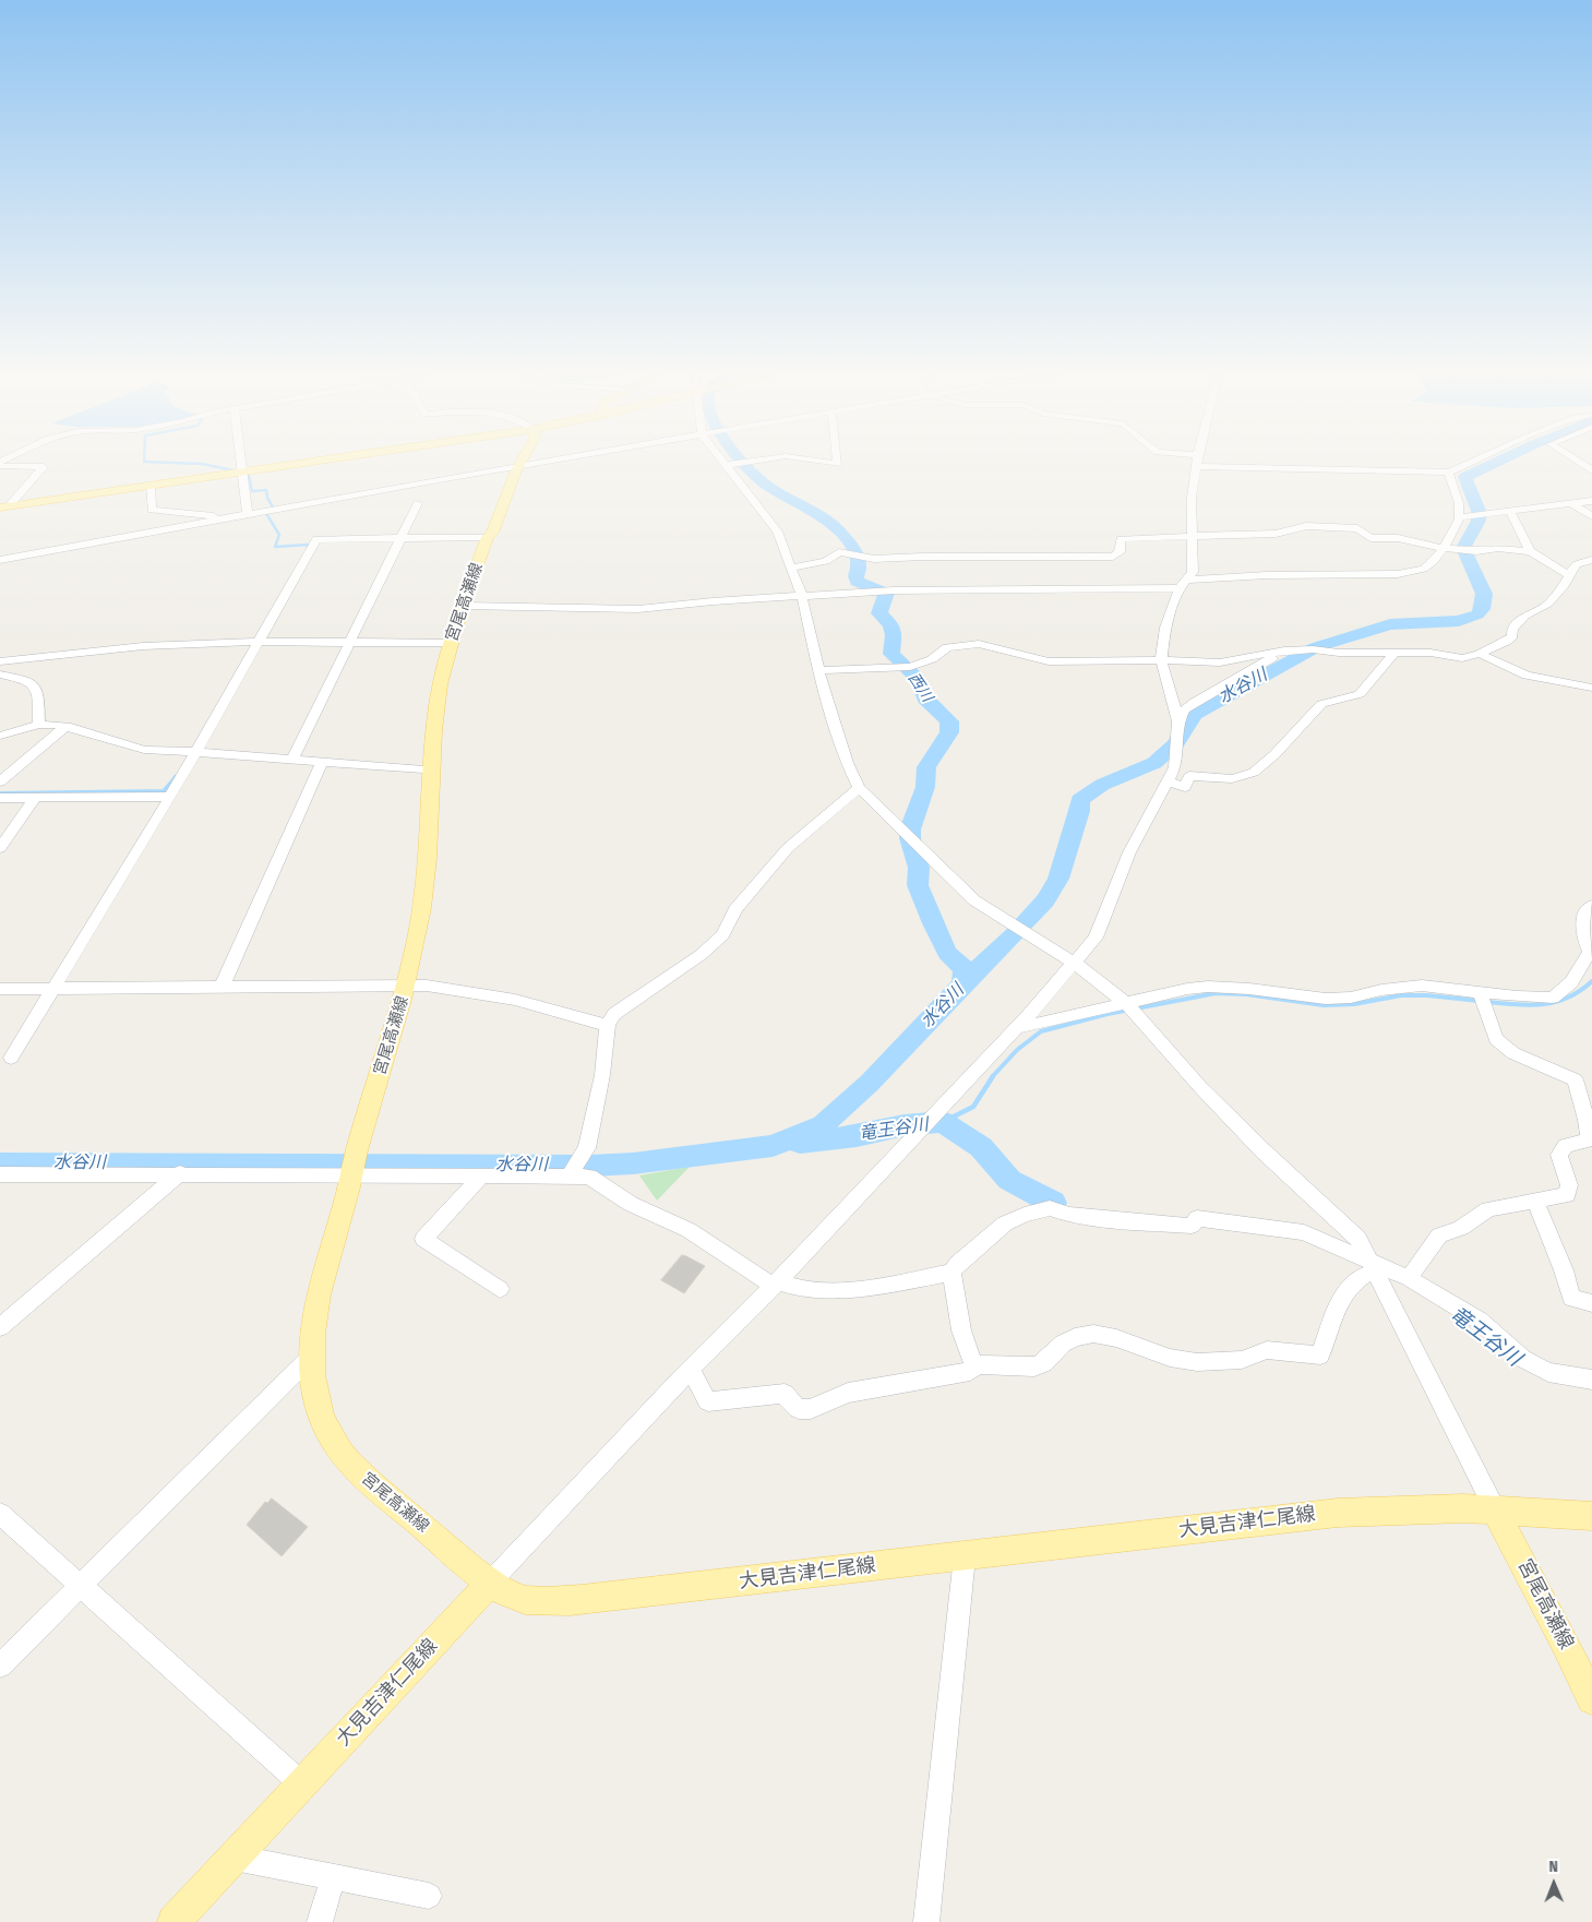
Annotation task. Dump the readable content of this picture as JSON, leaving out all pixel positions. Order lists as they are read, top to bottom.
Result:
{
  "streets": {
    "main road": ["宮尾高瀬線", "大見吉津仁尾線"]
  },
  "crossings": [
    ["宮尾高瀬線", "大見吉津仁尾線"]
  ],
  "water": ["水谷川", "西川", "竜王谷川"],
  "north": "top"
}
